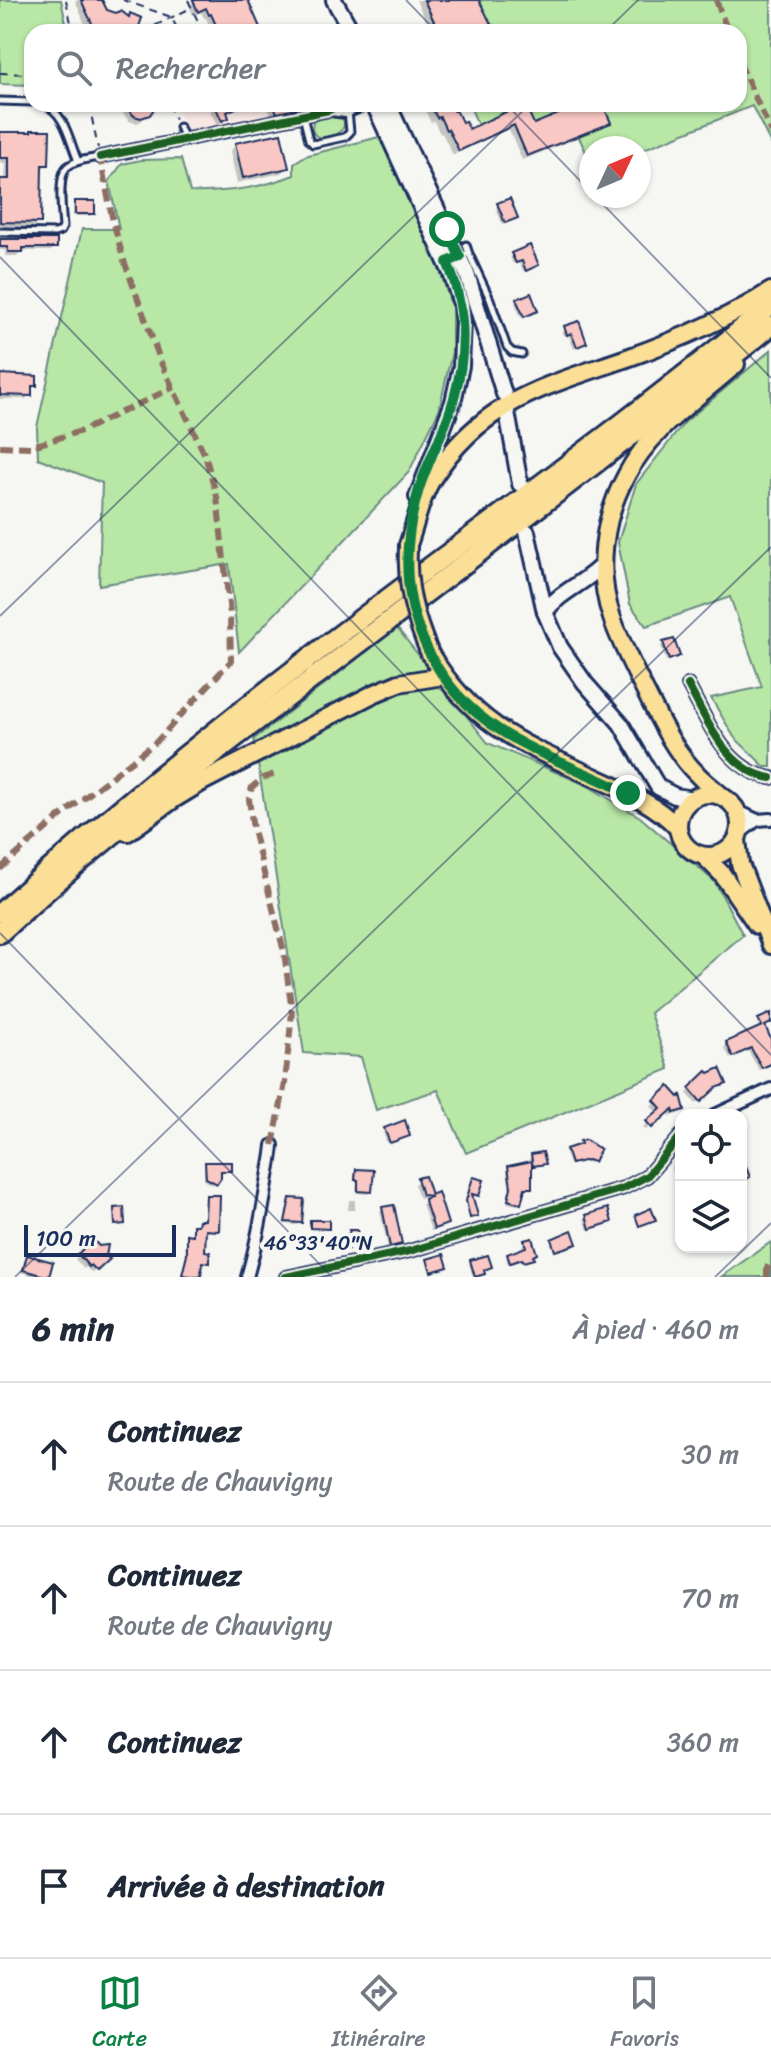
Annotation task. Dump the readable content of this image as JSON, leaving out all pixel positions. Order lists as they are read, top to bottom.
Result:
{
  "scale_bar": "100 m",
  "north": "top right",
  "page": {
    "search": "Rechercher",
    "scale": "100 m",
    "heading": ["6 min", "À pied · 460 m"],
    "list": [
      ["Continuez", "Route de Chauvigny", "30 m"],
      ["Continuez", "Route de Chauvigny", "70 m"],
      ["Continuez", "360 m"],
      "Arrivée à destination"
    ],
    "nav": ["Carte", "Itinéraire", "Favoris"]
  },
  "coordinates": ["46°33'40\"N"]
}
